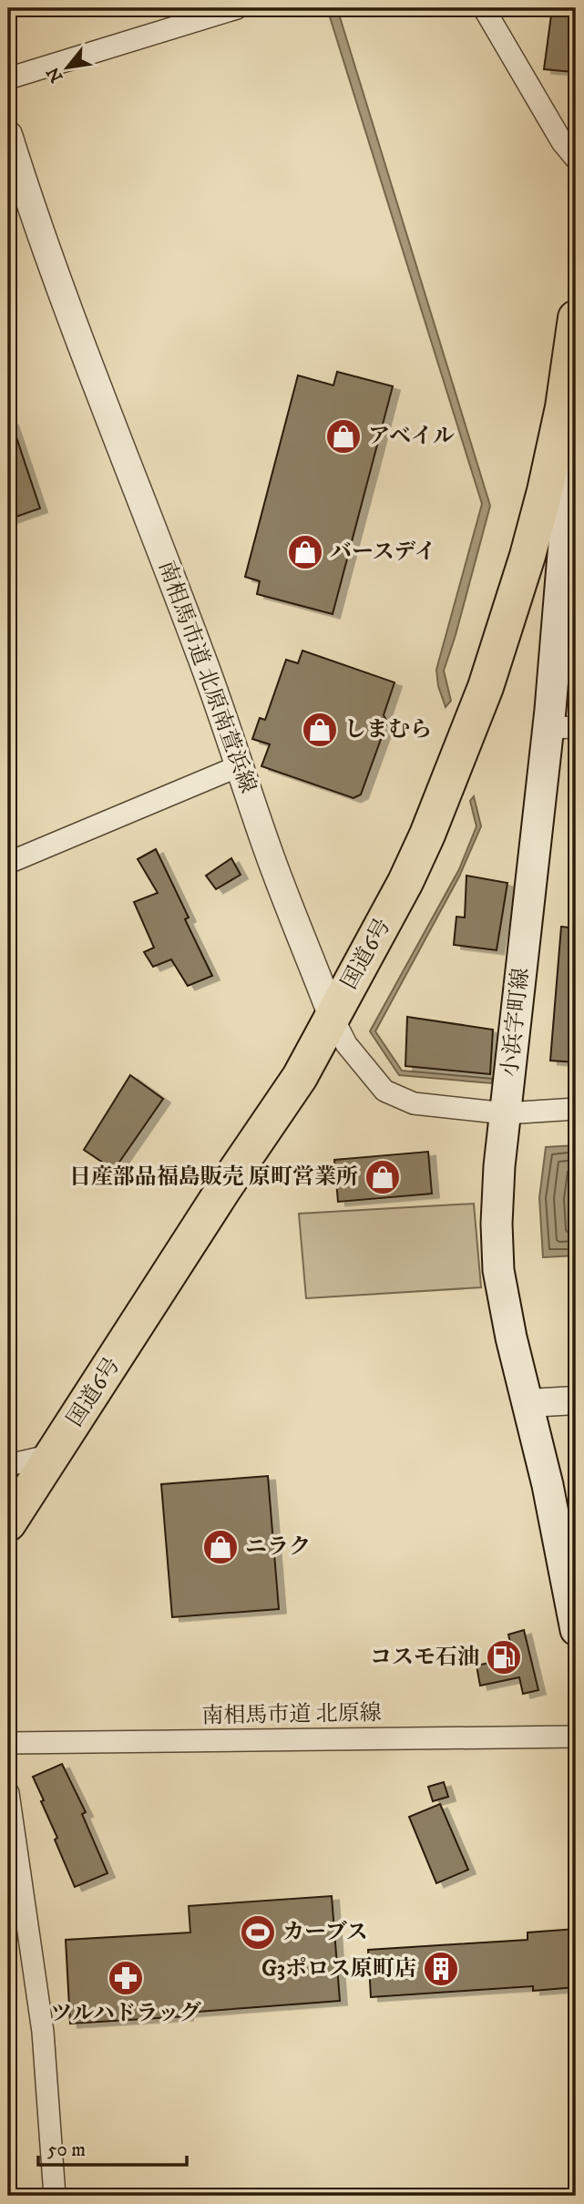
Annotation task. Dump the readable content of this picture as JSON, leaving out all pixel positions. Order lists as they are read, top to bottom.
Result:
{
  "streets": {
    "highway": ["国道6号"],
    "main road": ["小浜字町線"],
    "street": ["南相馬市道 北原南萱浜線", "南相馬市道 北原線"]
  },
  "crossings": [
    ["南相馬市道 北原南萱浜線", "国道6号"],
    ["南相馬市道 北原南萱浜線", "小浜字町線"],
    ["国道6号", "小浜字町線"]
  ],
  "places": {
    "shop": [
      "アベイル",
      "バースデイ",
      "しまむら",
      "日産部品福島販売 原町営業所",
      "ニラク"
    ],
    "fuel station": ["コスモ石油"],
    "sports": ["カーブス"],
    "building": ["G3ポロス原町店"],
    "pharmacy": ["ツルハドラッグ"]
  },
  "scale_bar": "50 m",
  "north": "bottom left"
}
